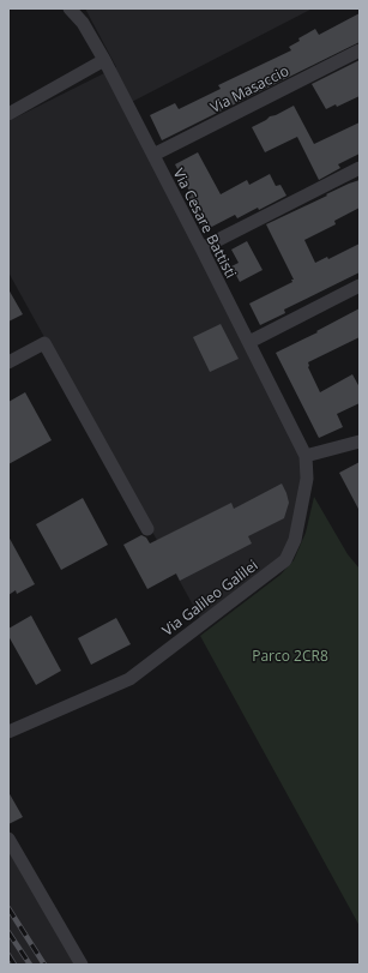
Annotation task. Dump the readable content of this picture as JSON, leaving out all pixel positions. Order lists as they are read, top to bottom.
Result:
{
  "streets": {
    "street": ["Via Masaccio", "Via Cesare Battisti", "Via Galileo Galilei"]
  },
  "crossings": [
    ["Via Masaccio", "Via Cesare Battisti"],
    ["Via Cesare Battisti", "Via Galileo Galilei"]
  ],
  "parks": ["Parco 2CR8"]
}
